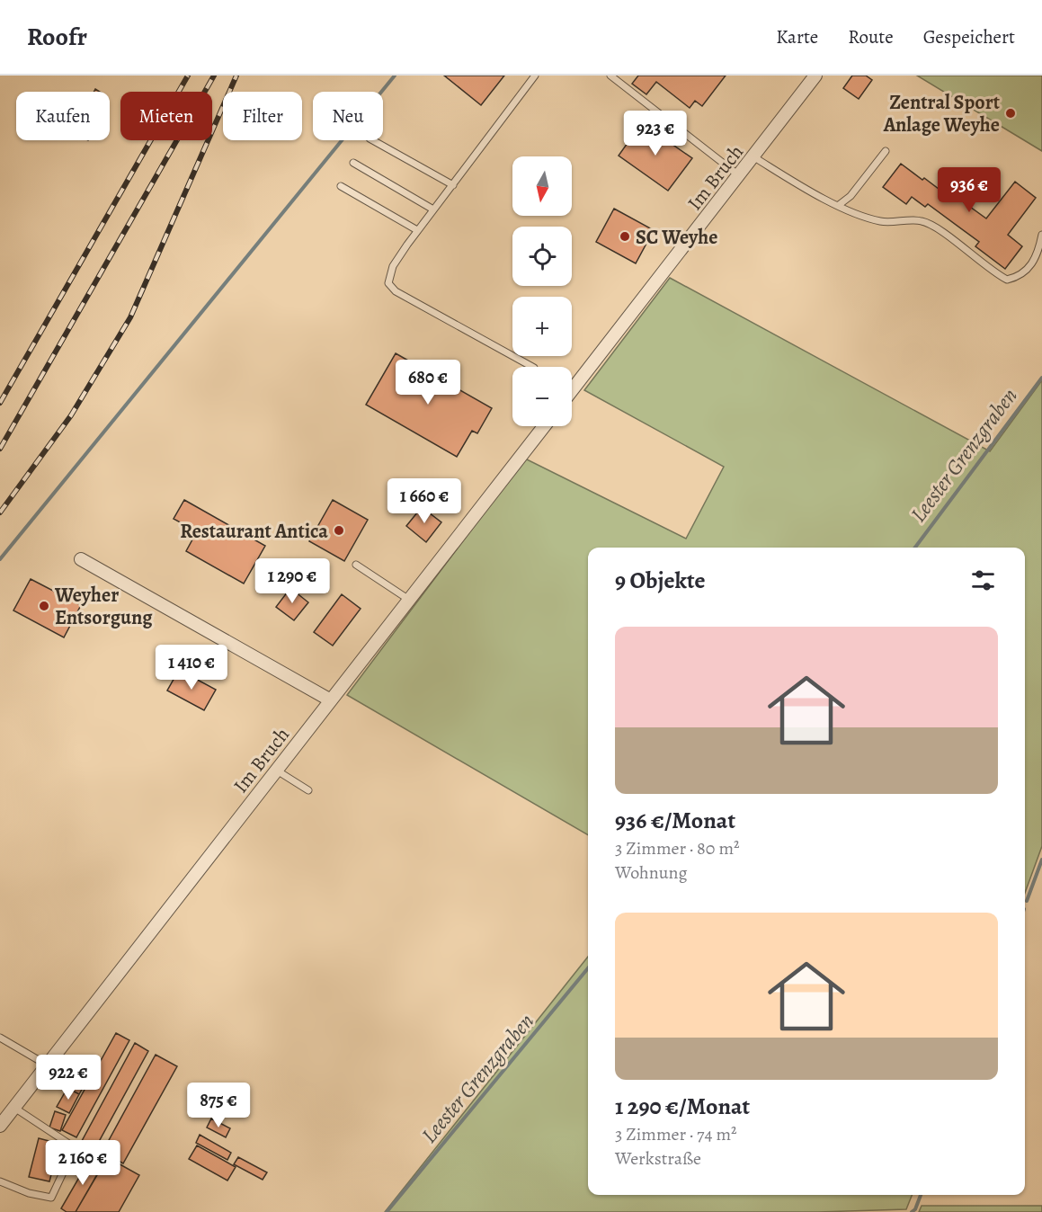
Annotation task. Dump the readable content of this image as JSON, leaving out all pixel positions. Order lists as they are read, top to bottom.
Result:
{
  "streets": {
    "street": ["Im Bruch"]
  },
  "water": ["Leester Grenzgraben"],
  "places": [
    "Zentral Sport Anlage Weyhe",
    "SC Weyhe",
    "Restaurant Antica",
    "Weyher Entsorgung"
  ],
  "north": "bottom",
  "page": {
    "header": "Roofr",
    "nav": ["Karte", "Route", "Gespeichert"],
    "chip": [
      "Kaufen",
      "Mieten",
      "Filter",
      "Neu"
    ],
    "price": [
      "923 €",
      "936 €",
      "680 €",
      "1 660 €",
      "1 290 €",
      "1 410 €",
      "922 €",
      "875 €",
      "2 160 €"
    ],
    "map_buttons": ["+", "−"],
    "heading": "9 Objekte",
    "list": [
      {
        "name": "936 €/Monat",
        "note": "3 Zimmer · 80 m² · Wohnung"
      },
      {
        "name": "1 290 €/Monat",
        "note": "3 Zimmer · 74 m² · Werkstraße"
      }
    ]
  }
}
